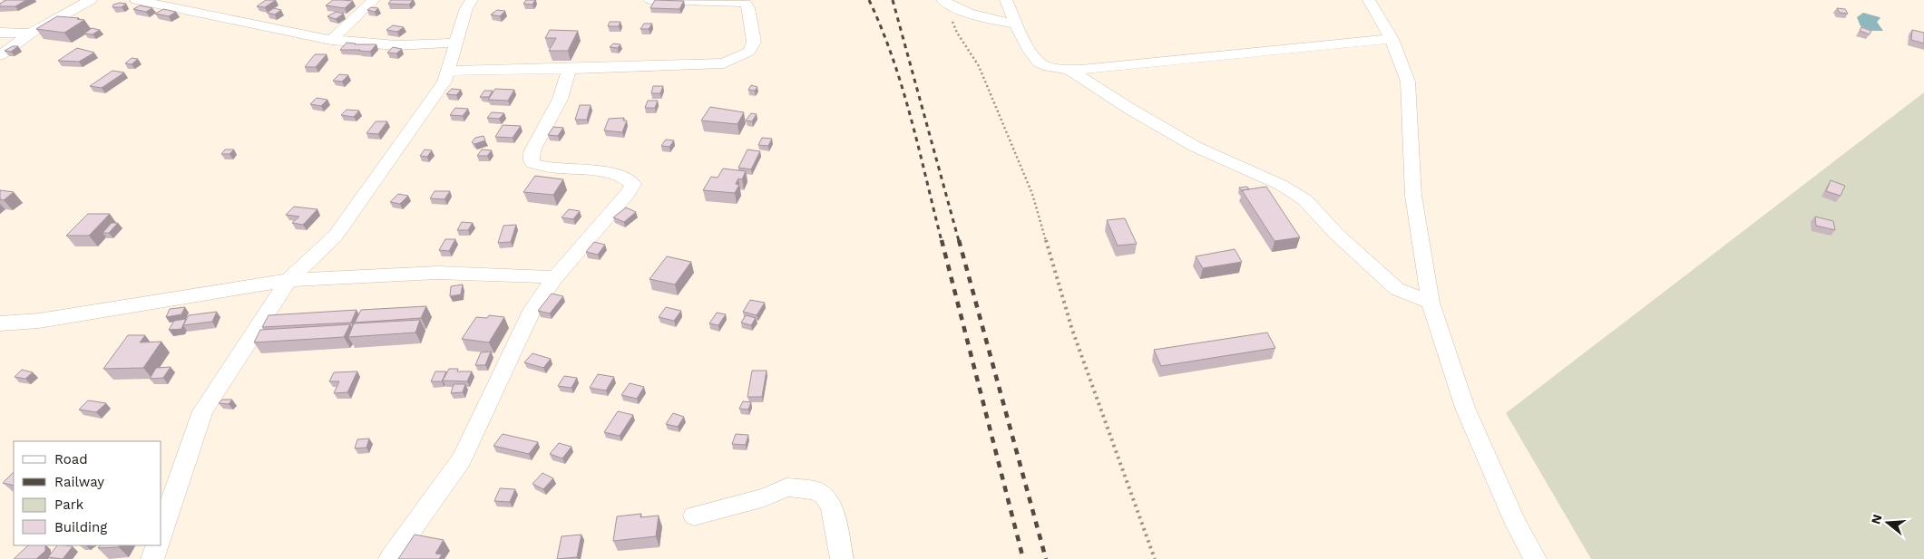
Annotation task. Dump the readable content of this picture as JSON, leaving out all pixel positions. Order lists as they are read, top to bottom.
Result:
{
  "legend": [
    "Road",
    "Railway",
    "Park",
    "Building"
  ],
  "north": "left"
}
